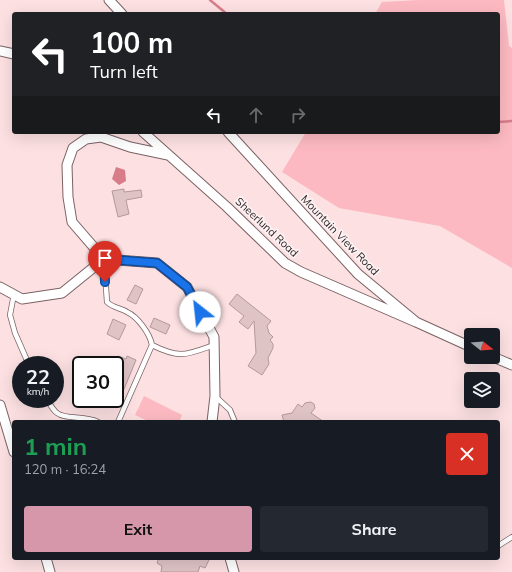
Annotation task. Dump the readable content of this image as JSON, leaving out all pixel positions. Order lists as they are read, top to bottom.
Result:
{
  "streets": {
    "street": ["Sheerlund Road", "Mountain View Road"]
  },
  "crossings": [
    ["Sheerlund Road", "Mountain View Road"]
  ],
  "north": "right",
  "page": {
    "turn": ["100 m", "Turn left"],
    "speed": "22 km/h",
    "limit": "30",
    "heading": ["1 min", "120 m · 16:24"],
    "buttons": ["Exit", "Share"]
  }
}
